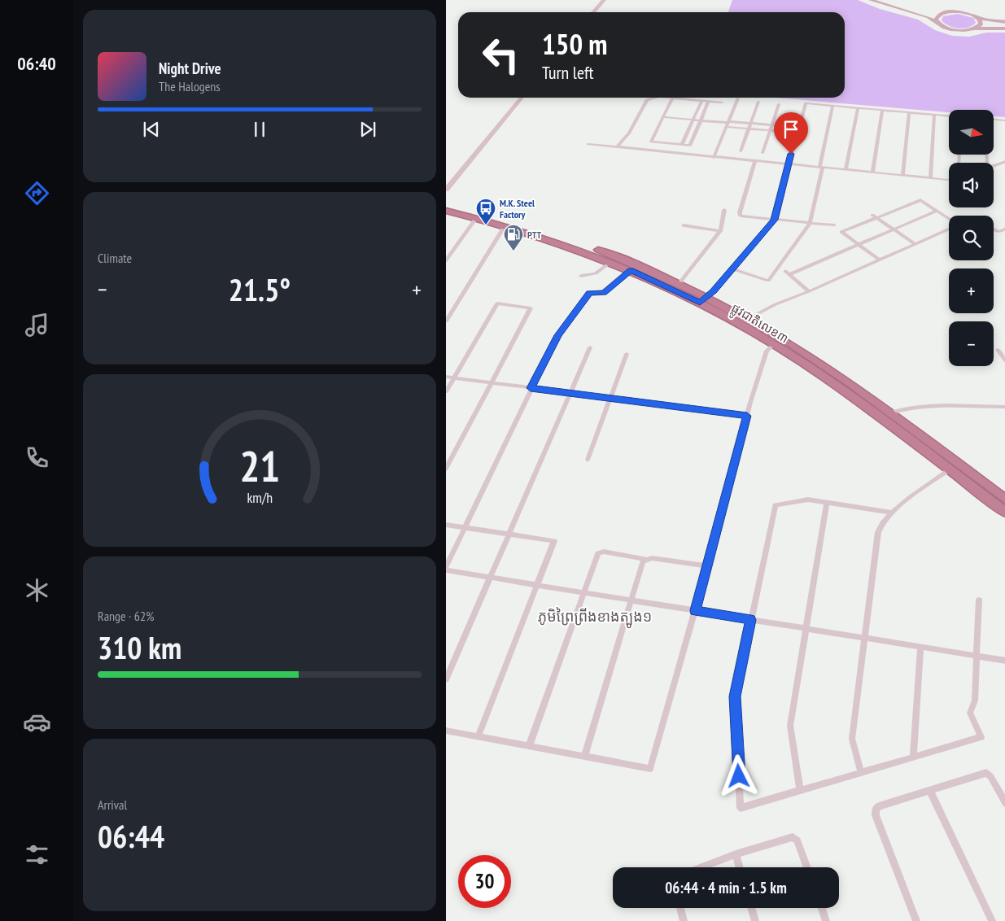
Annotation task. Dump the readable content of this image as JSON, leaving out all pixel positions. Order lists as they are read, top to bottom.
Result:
{
  "streets": {
    "highway": ["ផ្លូវជាតិលេខ៣"]
  },
  "districts": ["ភូមិព្រៃព្រីងខាងត្បូង១"],
  "places": {
    "bus stop": ["M.K. Steel Factory"],
    "fuel station": ["PTT"]
  },
  "north": "right",
  "page": {
    "tabs": "06:40",
    "turn": ["150 m", "Turn left"],
    "song": ["Night Drive", "The Halogens"],
    "map_buttons": ["+", "−"],
    "tile": [
      "Climate",
      ["Range · 62%", "310 km"],
      ["Arrival", "06:44"]
    ],
    "heat": ["−", "21.5°", "+"],
    "limit": "30",
    "trip": "06:44 · 4 min · 1.5 km",
    "gauge": ["21", "km/h"]
  }
}
